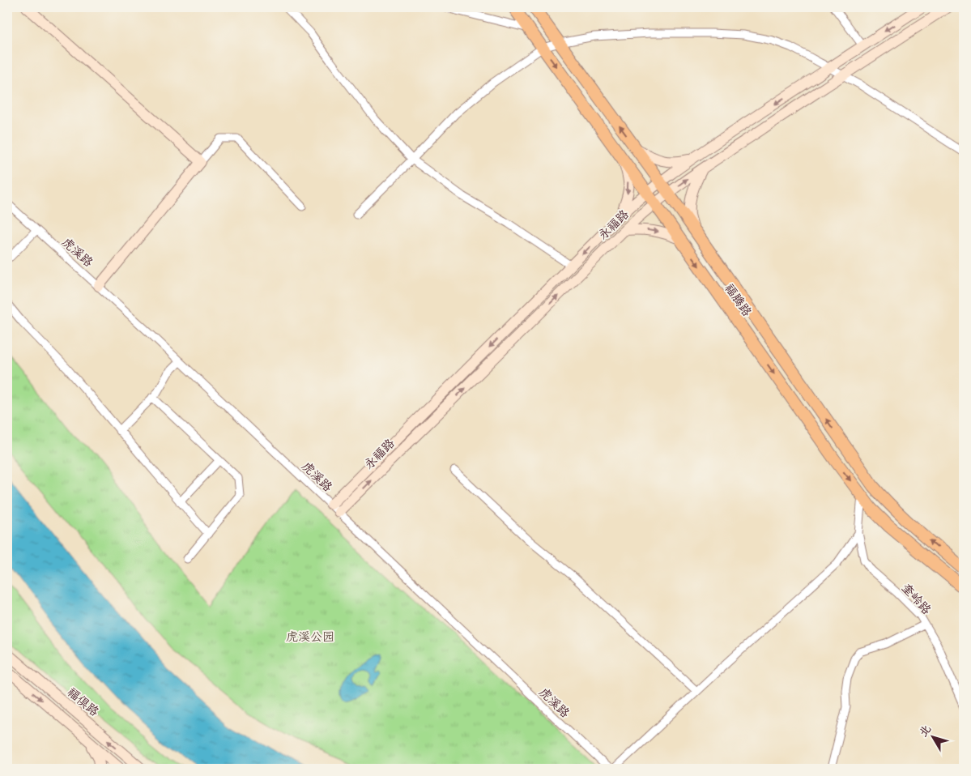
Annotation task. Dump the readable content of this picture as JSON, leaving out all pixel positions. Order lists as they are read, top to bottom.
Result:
{
  "streets": {
    "main road": ["福腾路"],
    "street": [
      "永福路",
      "虎溪路",
      "奎岭路",
      "福俱路"
    ]
  },
  "crossings": [
    ["永福路", "虎溪路"],
    ["永福路", "福腾路"]
  ],
  "parks": ["虎溪公园"],
  "north": "top left"
}
